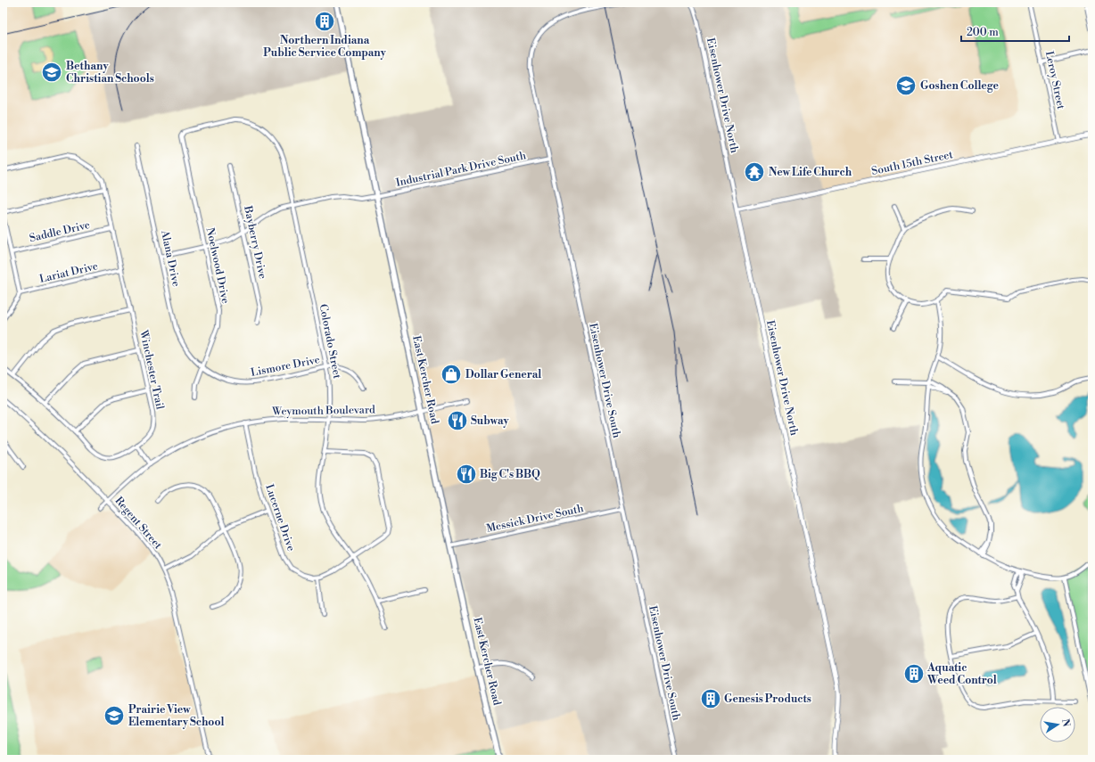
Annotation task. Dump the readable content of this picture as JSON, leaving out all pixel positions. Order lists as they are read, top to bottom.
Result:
{
  "streets": {
    "main road": ["East Kercher Road"],
    "street": [
      "Leroy Street",
      "Eisenhower Drive North",
      "South 15th Street",
      "Industrial Park Drive South",
      "Saddle Drive",
      "Bayberry Drive",
      "Alana Drive",
      "Noelwood Drive",
      "Lariat Drive",
      "Colorado Street",
      "Lismore Drive",
      "Winchester Trail",
      "Eisenhower Drive South",
      "Weymouth Boulevard",
      "Lucerne Drive",
      "Messick Drive South",
      "Regent Street"
    ]
  },
  "crossings": [
    ["Leroy Street", "South 15th Street"],
    ["Eisenhower Drive North", "South 15th Street"],
    ["Industrial Park Drive South", "Bayberry Drive"],
    ["Industrial Park Drive South", "Alana Drive"],
    ["Industrial Park Drive South", "Noelwood Drive"],
    ["Industrial Park Drive South", "Colorado Street"],
    ["Industrial Park Drive South", "East Kercher Road"],
    ["Industrial Park Drive South", "Eisenhower Drive South"],
    ["Saddle Drive", "Winchester Trail"],
    ["Alana Drive", "Noelwood Drive"],
    ["Alana Drive", "Lismore Drive"],
    ["Noelwood Drive", "Colorado Street"],
    ["Noelwood Drive", "Lismore Drive"],
    ["Lariat Drive", "Winchester Trail"],
    ["Colorado Street", "Lismore Drive"],
    ["Colorado Street", "Weymouth Boulevard"],
    ["East Kercher Road", "Weymouth Boulevard"],
    ["East Kercher Road", "Messick Drive South"],
    ["Eisenhower Drive South", "Messick Drive South"],
    ["Weymouth Boulevard", "Lucerne Drive"],
    ["Weymouth Boulevard", "Regent Street"]
  ],
  "places": {
    "building": ["Northern Indiana Public Service Company", "Aquatic Weed Control", "Genesis Products"],
    "school or university": ["Bethany Christian Schools", "Goshen College", "Prairie View Elementary School"],
    "temple": ["New Life Church"],
    "shop": ["Dollar General"],
    "restaurant": ["Subway", "Big C's BBQ"]
  },
  "scale_bar": "200 m",
  "north": "right"
}
